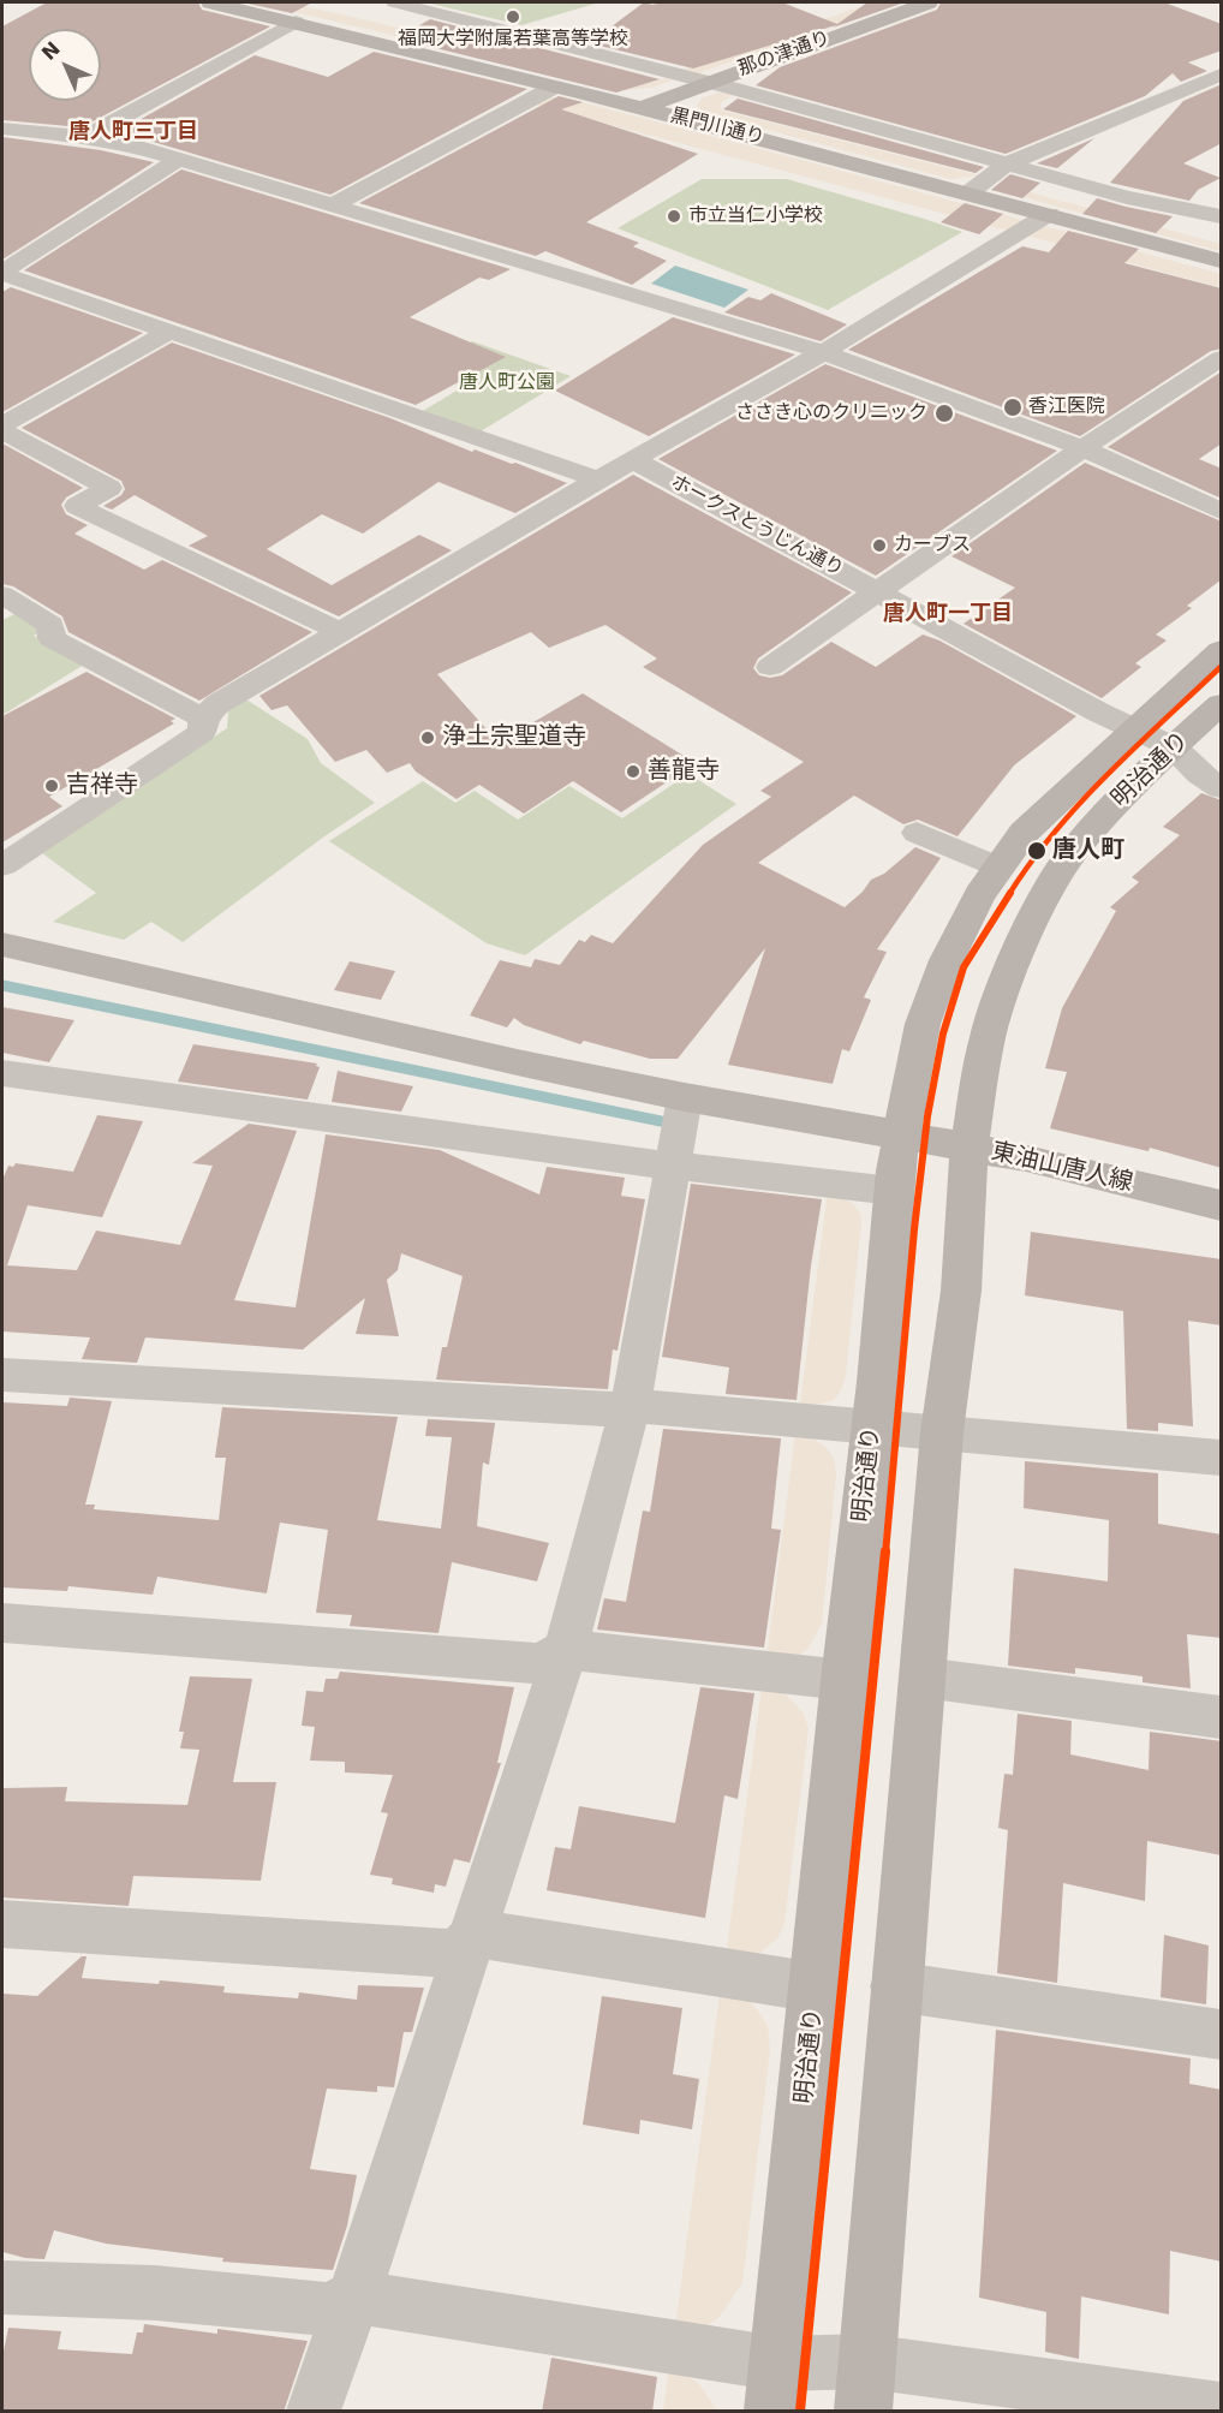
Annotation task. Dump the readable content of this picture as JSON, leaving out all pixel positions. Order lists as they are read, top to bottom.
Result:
{
  "streets": {
    "street": [
      "那の津通り",
      "黒門川通り",
      "ホークスとうじん通り",
      "明治通り",
      "東油山唐人線"
    ]
  },
  "crossings": [
    ["那の津通り", "黒門川通り"],
    ["ホークスとうじん通り", "明治通り"],
    ["明治通り", "東油山唐人線"]
  ],
  "districts": ["唐人町三丁目", "唐人町一丁目"],
  "parks": ["唐人町公園"],
  "places": [
    "福岡大学附属若葉高等学校",
    "市立当仁小学校",
    "香江医院",
    "ささき心のクリニック",
    "カーブス",
    "浄土宗聖道寺",
    "善龍寺",
    "吉祥寺",
    "唐人町"
  ],
  "north": "top left"
}
